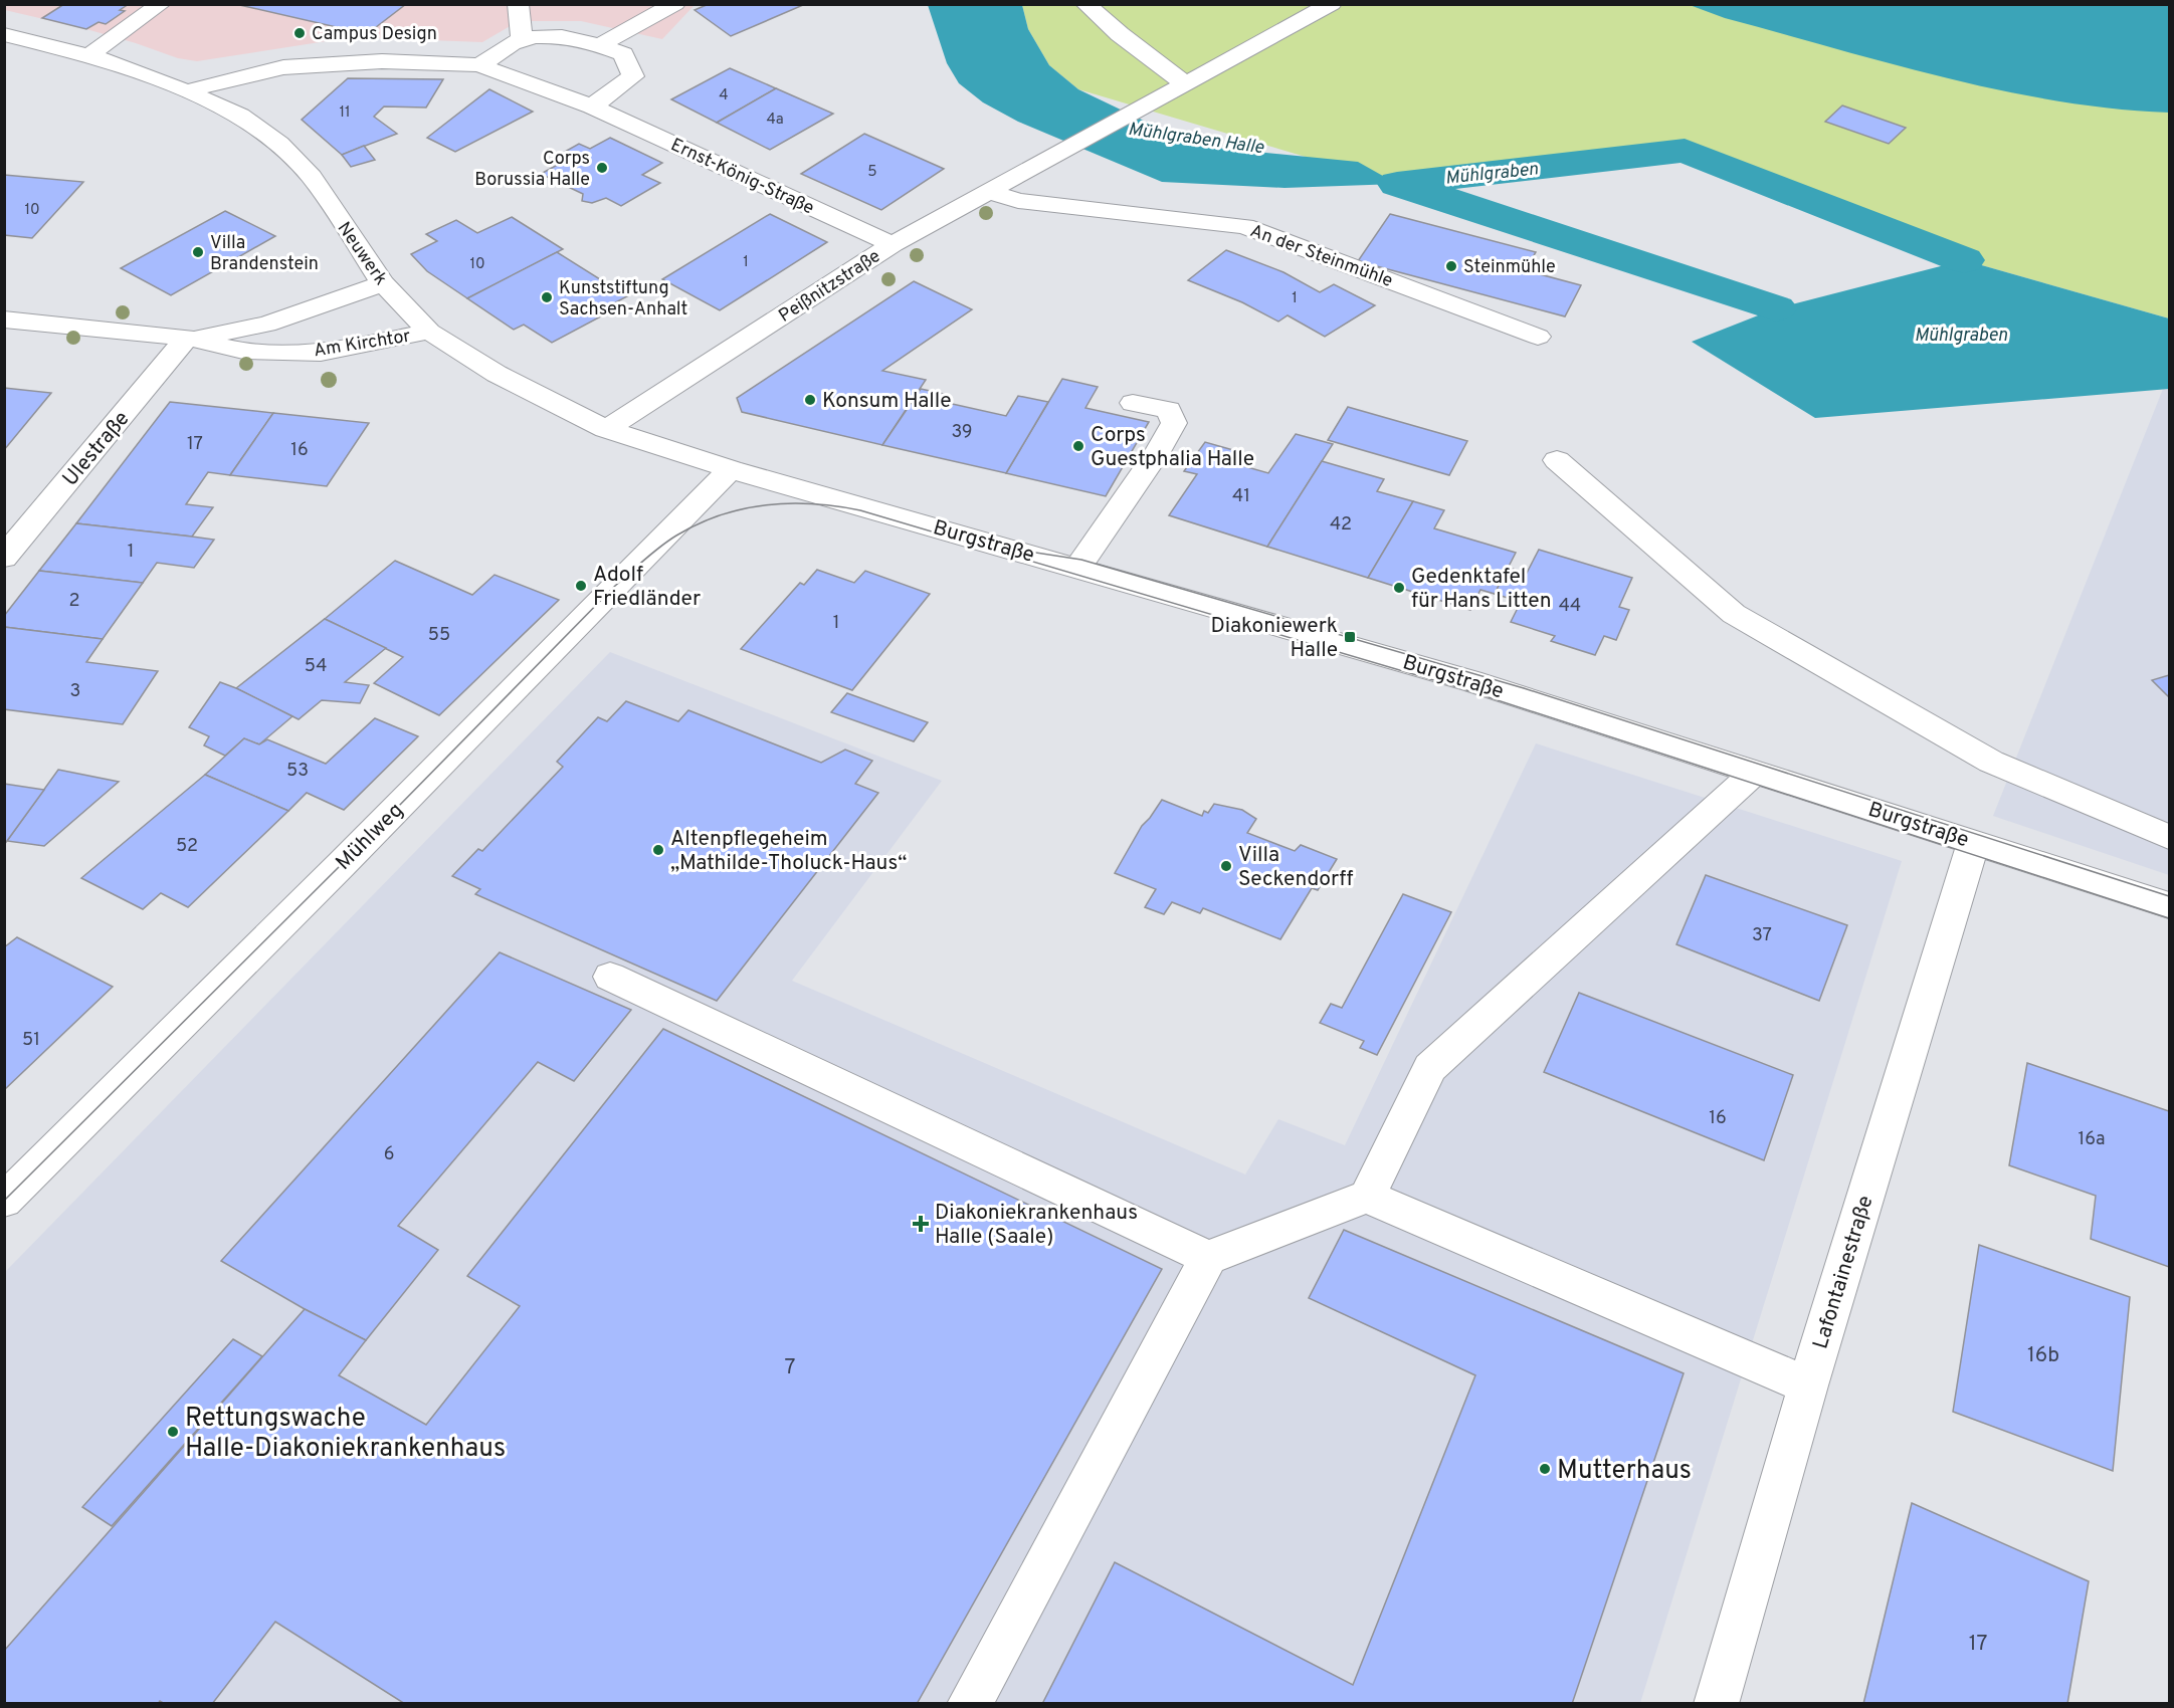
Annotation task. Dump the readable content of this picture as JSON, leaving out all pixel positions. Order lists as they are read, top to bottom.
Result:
{
  "streets": {
    "street": [
      "Ernst-König-Straße",
      "Neuwerk",
      "An der Steinmühle",
      "Peißnitzstraße",
      "Am Kirchtor",
      "Ulestraße",
      "Burgstraße",
      "Mühlweg",
      "Lafontainestraße"
    ]
  },
  "crossings": [
    ["Ernst-König-Straße", "Neuwerk"],
    ["Ernst-König-Straße", "Peißnitzstraße"],
    ["Neuwerk", "Peißnitzstraße"],
    ["Neuwerk", "Am Kirchtor"],
    ["Neuwerk", "Burgstraße"],
    ["Neuwerk", "Mühlweg"],
    ["An der Steinmühle", "Peißnitzstraße"],
    ["Am Kirchtor", "Ulestraße"],
    ["Burgstraße", "Mühlweg"],
    ["Burgstraße", "Lafontainestraße"]
  ],
  "water": ["Mühlgraben Halle", "Mühlgraben"],
  "places": {
    "other": [
      "Campus Design",
      "Corps Borussia Halle",
      "Villa Brandenstein",
      "Steinmühle",
      "Kunststiftung Sachsen-Anhalt",
      "Konsum Halle",
      "Corps Guestphalia Halle",
      "Adolf Friedländer",
      "Gedenktafel für Hans Litten",
      "Altenpflegeheim „Mathilde-Tholuck-Haus“",
      "Villa Seckendorff",
      "Rettungswache Halle-Diakoniekrankenhaus",
      "Mutterhaus"
    ],
    "transit": ["Diakoniewerk Halle"],
    "health": ["Diakoniekrankenhaus Halle (Saale)"]
  },
  "house_numbers": [
    "4",
    "11",
    "4a",
    "5",
    "10",
    "1",
    "10",
    "1",
    "39",
    "17",
    "16",
    "41",
    "42",
    "1",
    "2",
    "44",
    "1",
    "55",
    "54",
    "3",
    "53",
    "52",
    "37",
    "51",
    "16",
    "16a",
    "6",
    "16b",
    "7",
    "17"
  ]
}
